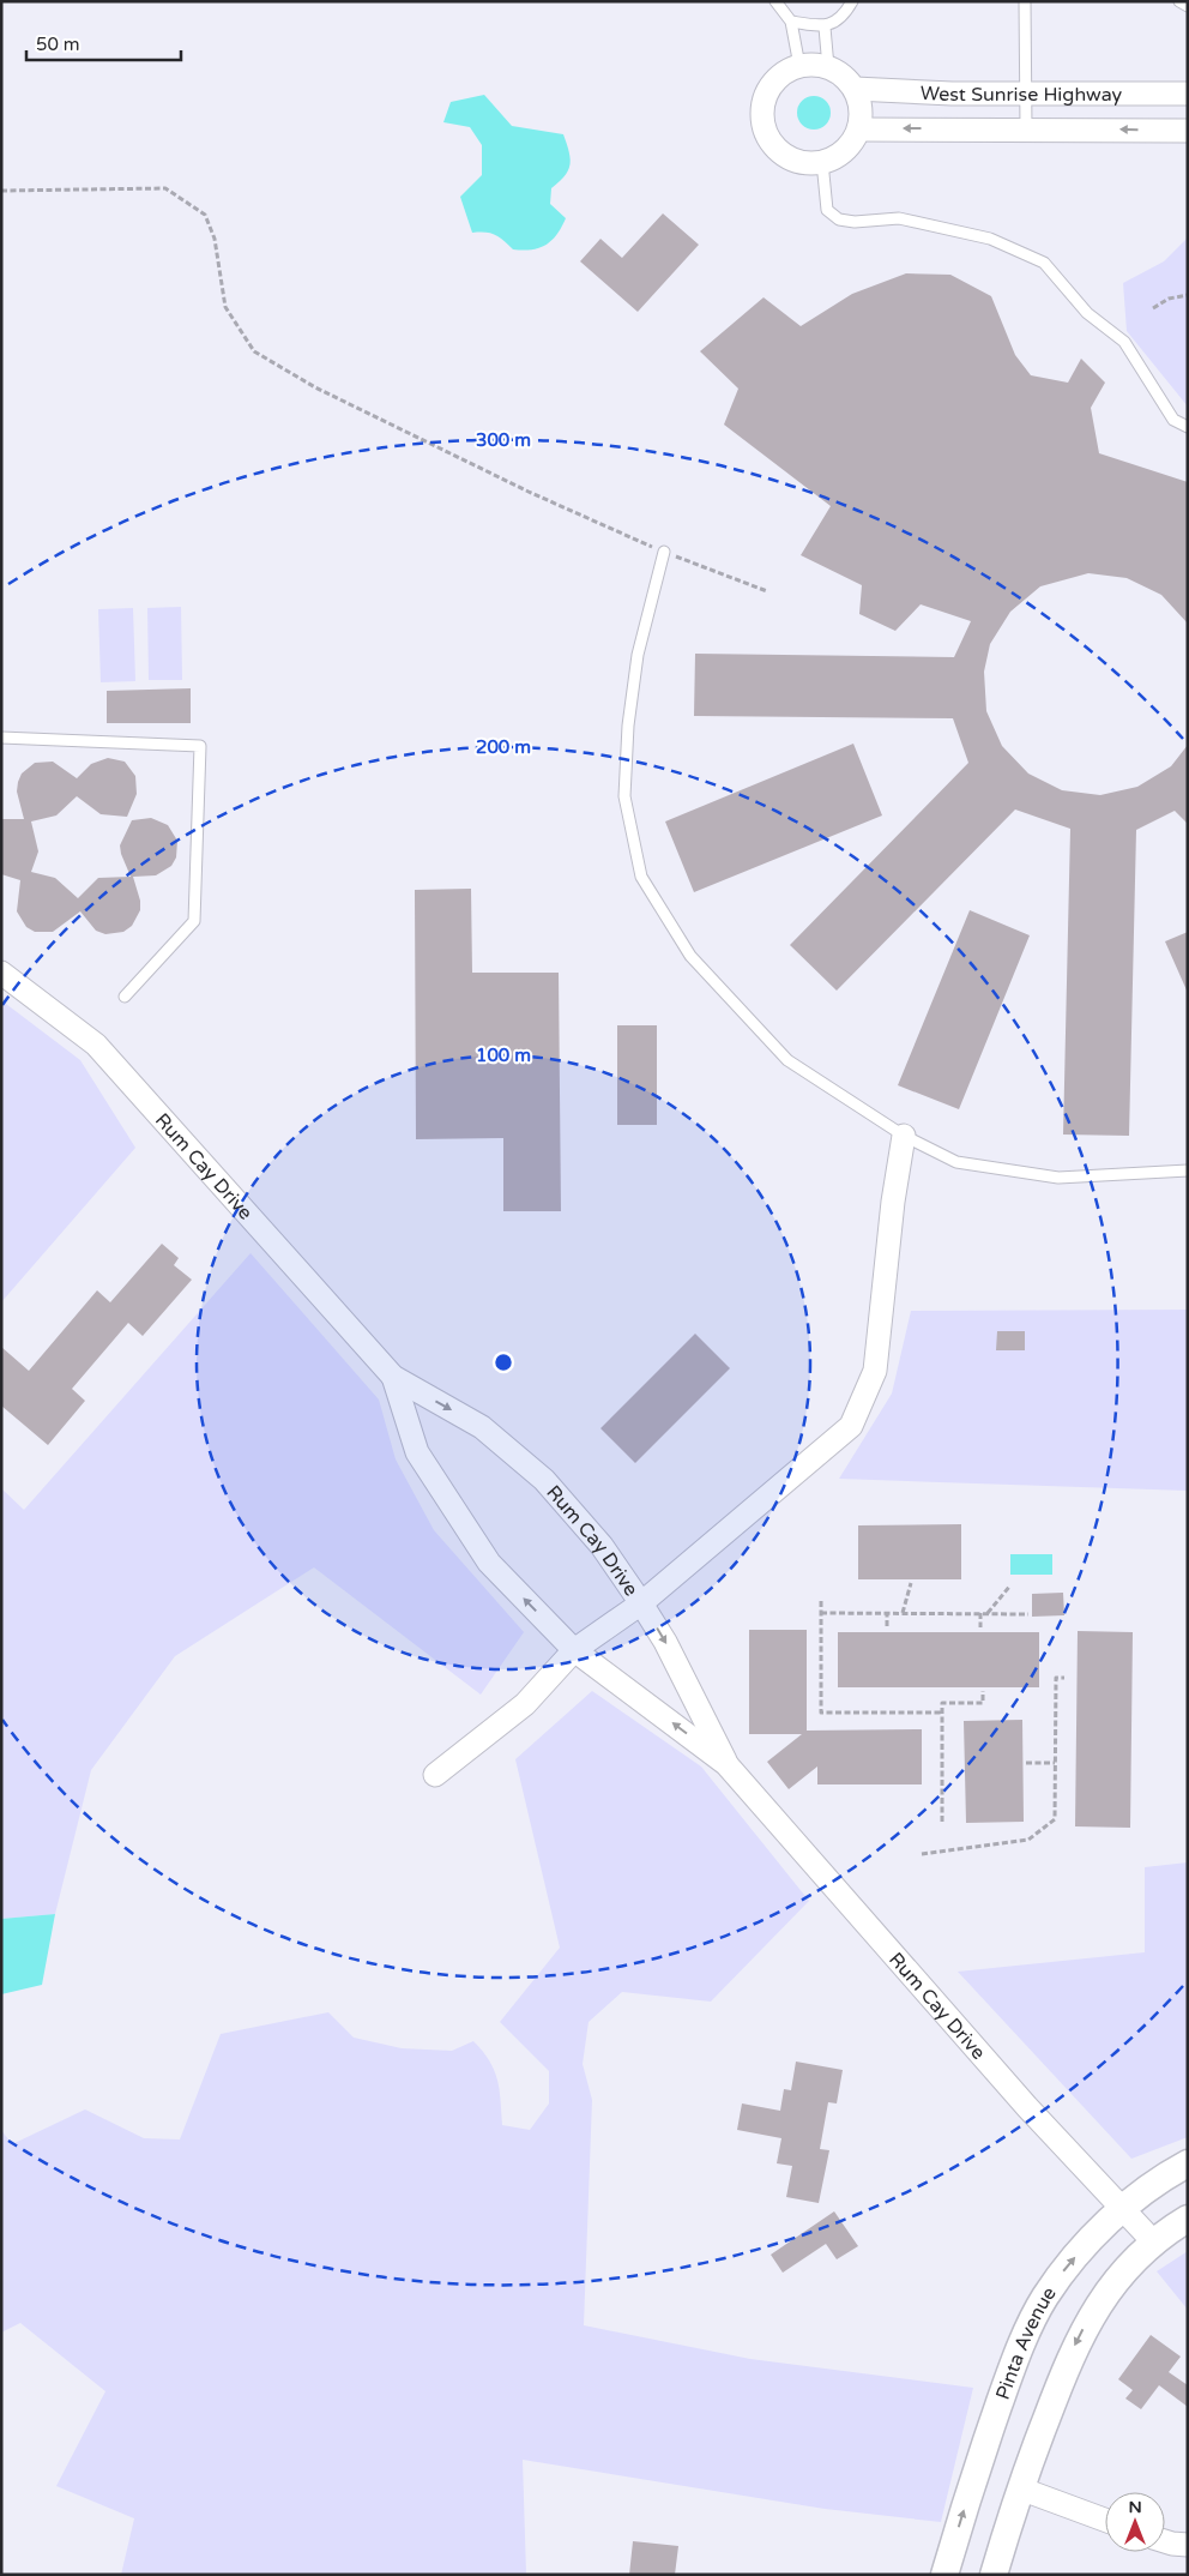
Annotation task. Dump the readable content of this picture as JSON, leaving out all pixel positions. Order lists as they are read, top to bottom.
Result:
{
  "streets": {
    "street": ["West Sunrise Highway", "Rum Cay Drive", "Pinta Avenue"]
  },
  "crossings": [
    ["Rum Cay Drive", "Pinta Avenue"]
  ],
  "scale_bar": "50 m",
  "north": "top",
  "rings": ["300 m", "200 m", "100 m"]
}
